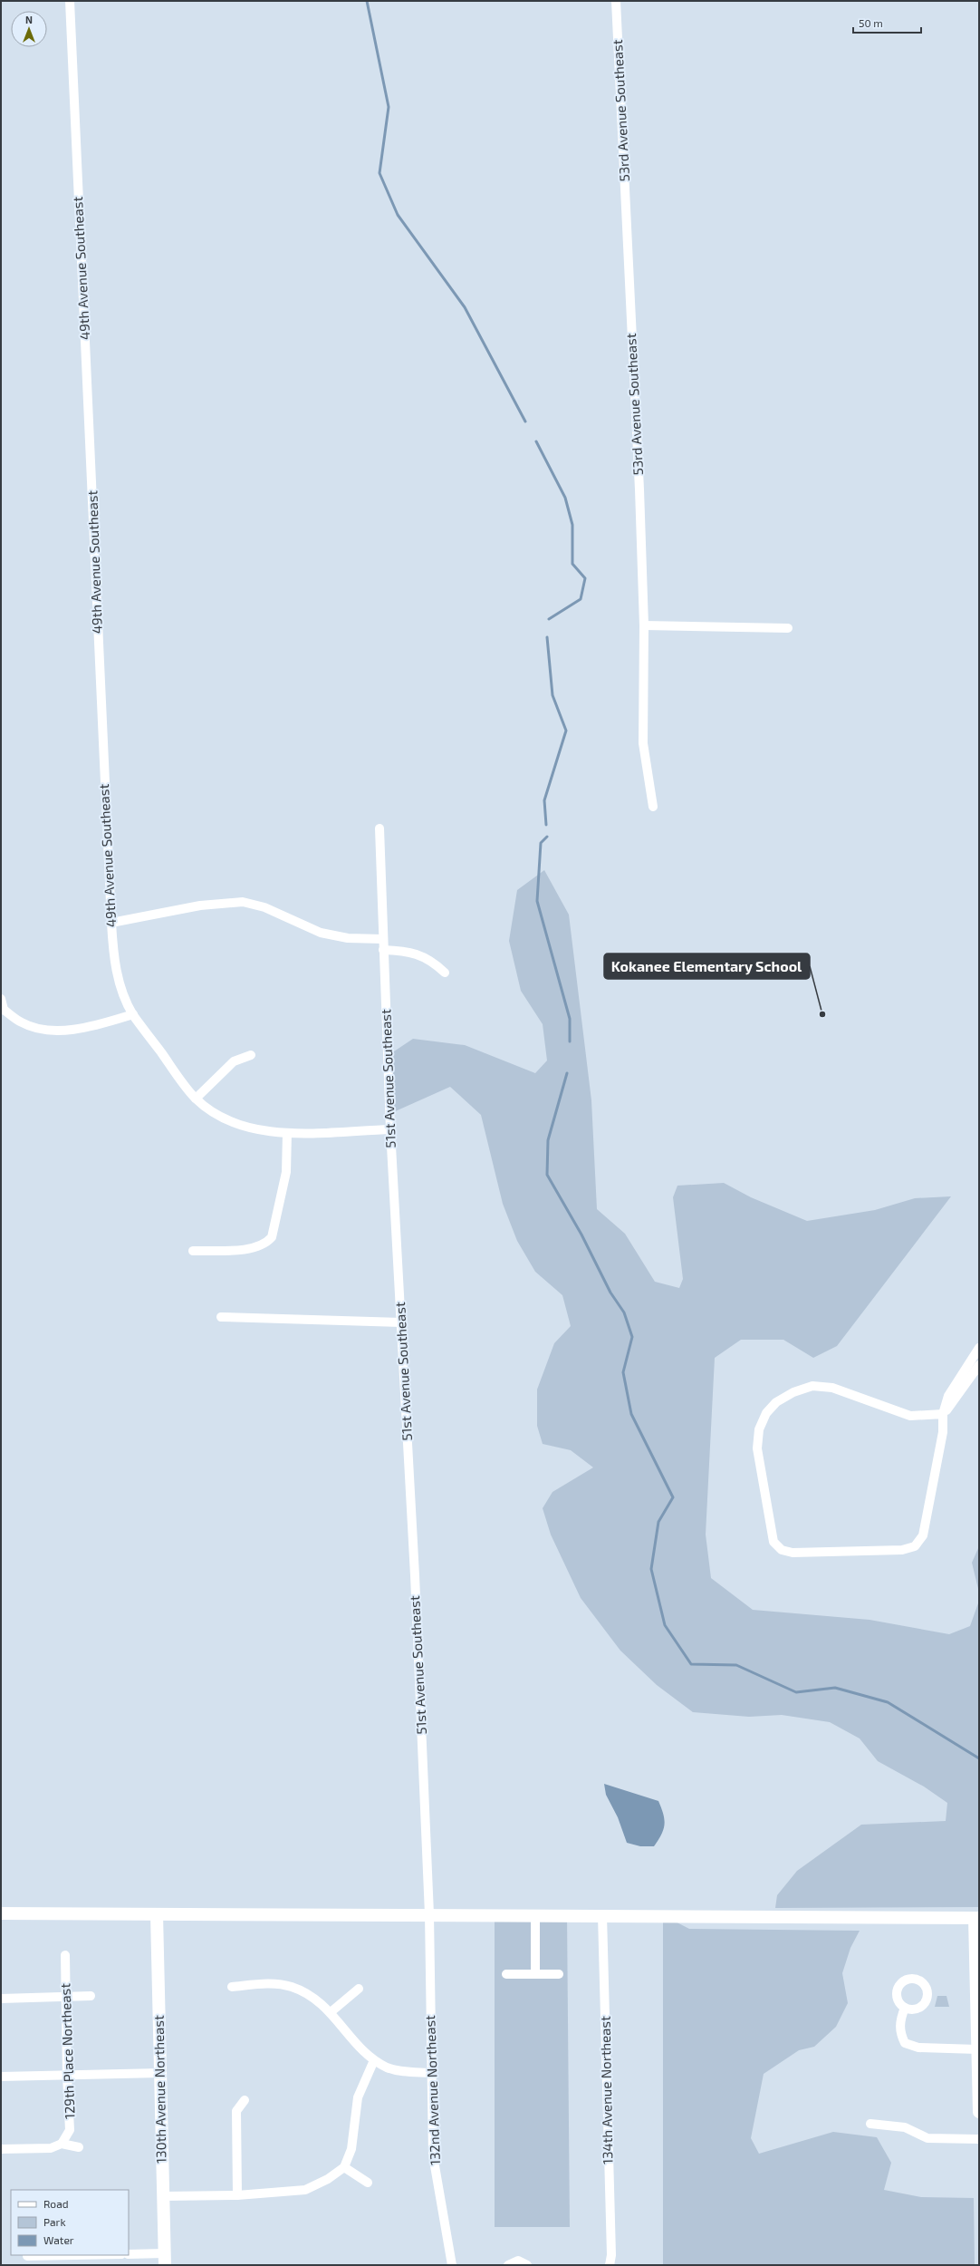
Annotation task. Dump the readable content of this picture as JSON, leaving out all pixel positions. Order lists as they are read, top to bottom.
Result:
{
  "streets": {
    "street": [
      "53rd Avenue Southeast",
      "49th Avenue Southeast",
      "51st Avenue Southeast",
      "129th Place Northeast",
      "130th Avenue Northeast",
      "132nd Avenue Northeast",
      "134th Avenue Northeast"
    ]
  },
  "crossings": [
    ["49th Avenue Southeast", "51st Avenue Southeast"],
    ["51st Avenue Southeast", "132nd Avenue Northeast"]
  ],
  "places": ["Kokanee Elementary School"],
  "legend": ["Road", "Park", "Water"],
  "scale_bar": "50 m",
  "north": "top"
}
